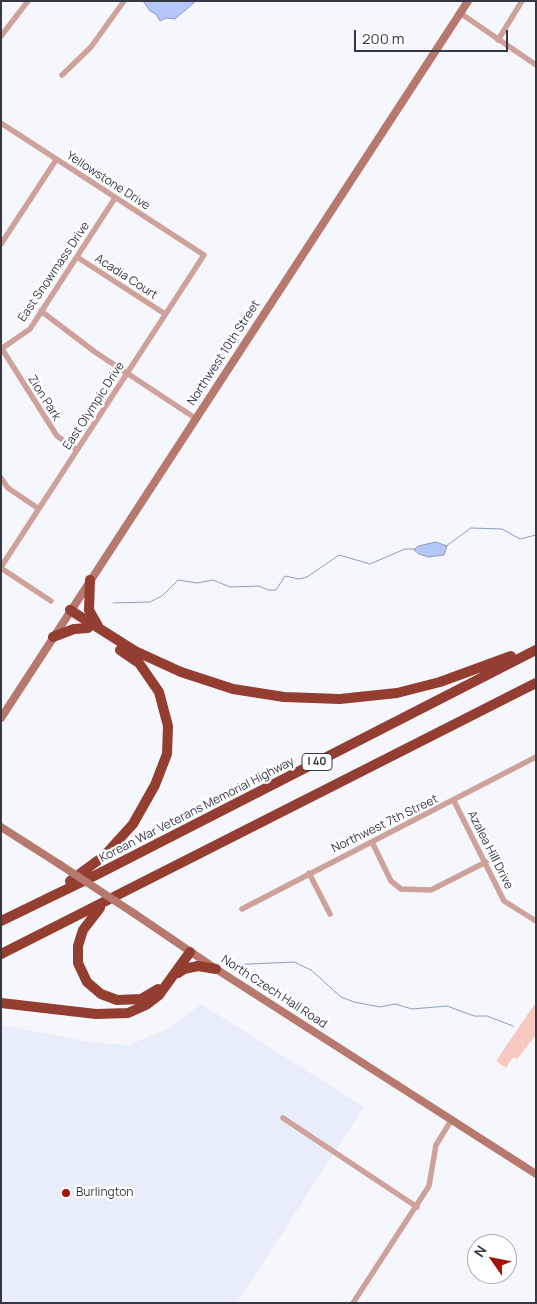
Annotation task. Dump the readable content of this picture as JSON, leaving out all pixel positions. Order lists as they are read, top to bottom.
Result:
{
  "streets": {
    "highway": ["I 40", "Korean War Veterans Memorial Highway"],
    "main road": ["Northwest 10th Street", "North Czech Hall Road"],
    "street": [
      "Yellowstone Drive",
      "East Snowmass Drive",
      "Acadia Court",
      "Zion Park",
      "East Olympic Drive",
      "Northwest 7th Street",
      "Azalea Hill Drive"
    ]
  },
  "crossings": [
    ["Yellowstone Drive", "East Snowmass Drive"],
    ["Yellowstone Drive", "East Olympic Drive"],
    ["East Snowmass Drive", "Acadia Court"],
    ["East Snowmass Drive", "Zion Park"],
    ["Acadia Court", "East Olympic Drive"],
    ["Zion Park", "East Olympic Drive"],
    ["Northwest 7th Street", "Azalea Hill Drive"]
  ],
  "places": ["Burlington"],
  "scale_bar": "200 m",
  "north": "top left"
}
